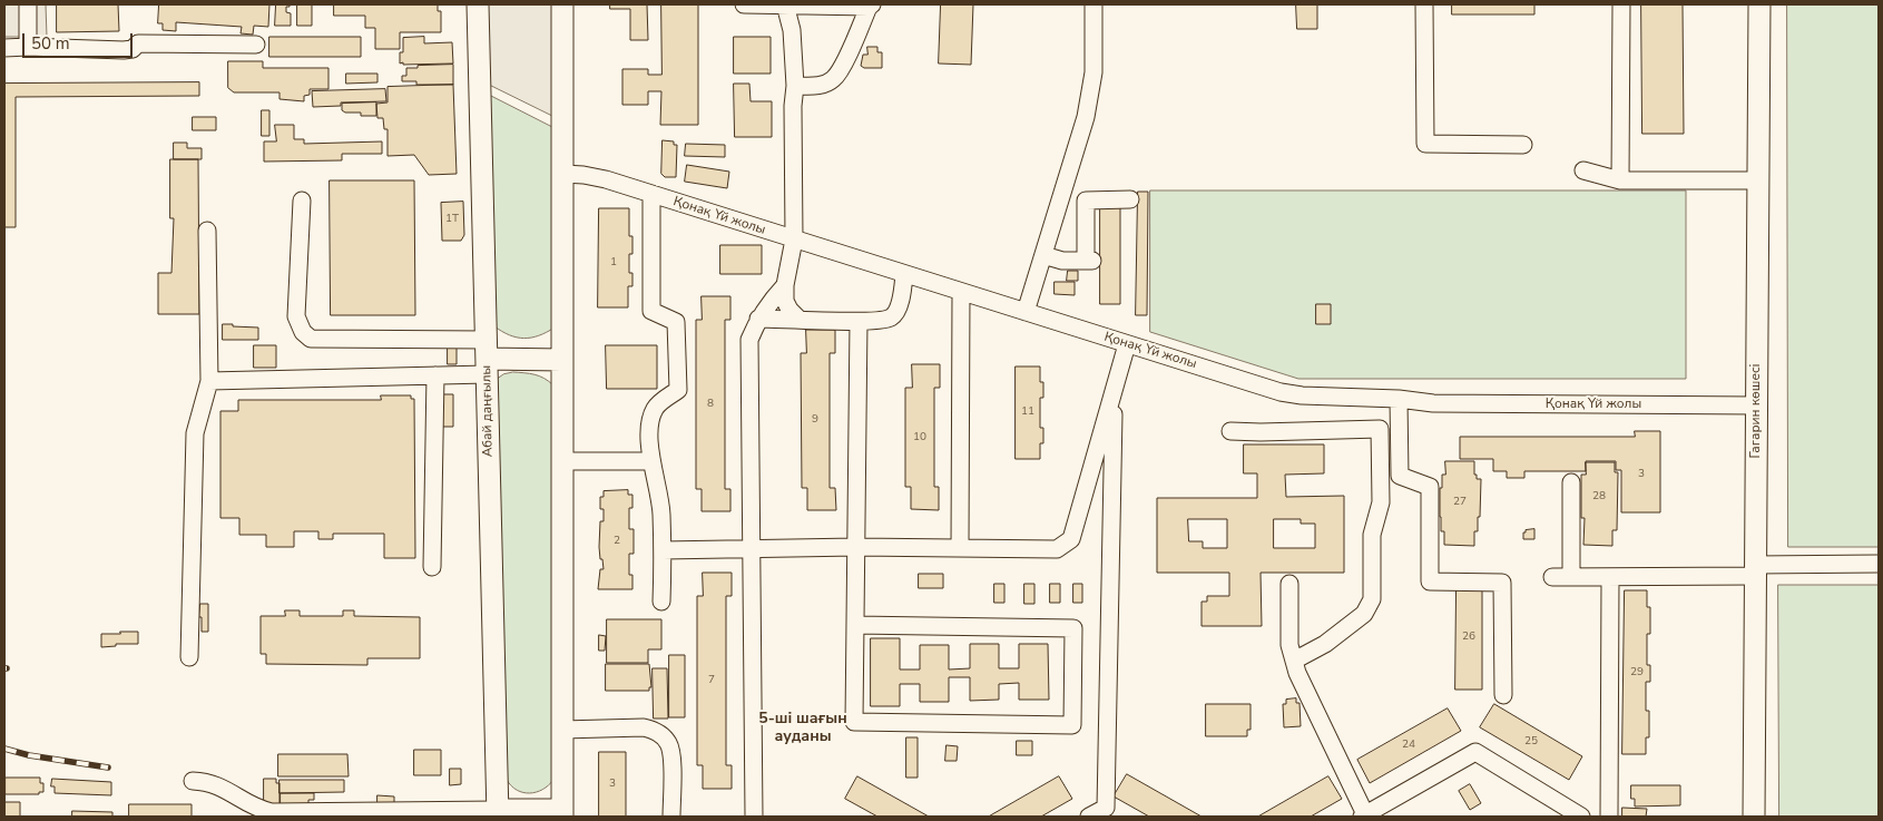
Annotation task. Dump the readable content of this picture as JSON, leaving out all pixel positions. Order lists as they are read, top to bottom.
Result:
{
  "streets": {
    "main road": ["Абай даңғылы", "Гагарин көшесі"],
    "street": ["Қонақ Үй жолы"]
  },
  "crossings": [
    ["Қонақ Үй жолы", "Гагарин көшесі"]
  ],
  "districts": ["5-ші шағын ауданы"],
  "house_numbers": [
    "1Т",
    "1",
    "8",
    "11",
    "9",
    "10",
    "3",
    "28",
    "27",
    "2",
    "26",
    "29",
    "7",
    "25",
    "24",
    "3"
  ],
  "scale_bar": "50 m"
}
